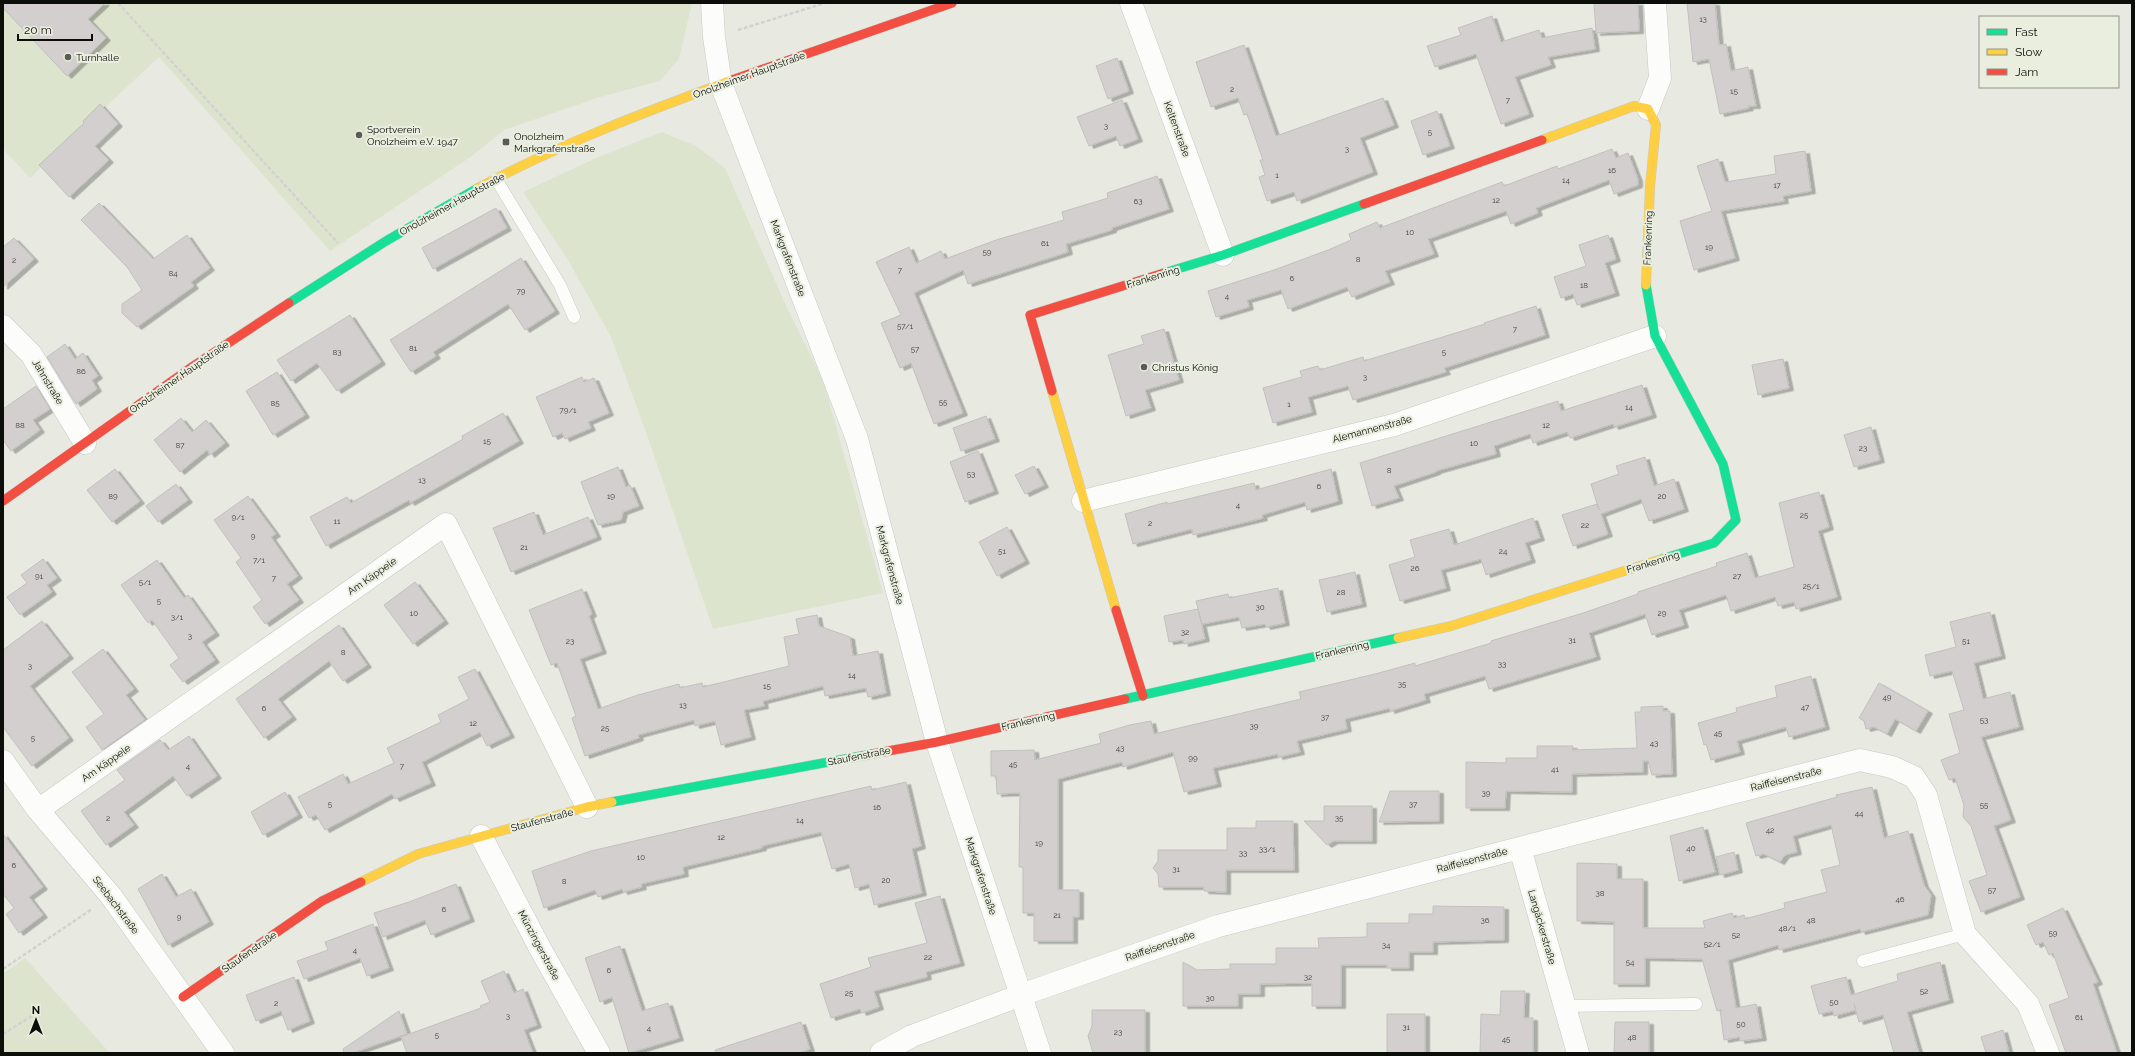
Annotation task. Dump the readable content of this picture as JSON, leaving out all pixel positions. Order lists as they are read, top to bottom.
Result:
{
  "streets": {
    "street": [
      "Onolzheimer Hauptstraße",
      "Keltenstraße",
      "Frankenring",
      "Markgrafenstraße",
      "Jahnstraße",
      "Alemannenstraße",
      "Am Käppele",
      "Staufenstraße",
      "Raiffeisenstraße",
      "Seebachstraße",
      "Langäckerstraße",
      "Münzingerstraße"
    ]
  },
  "crossings": [
    ["Onolzheimer Hauptstraße", "Markgrafenstraße"],
    ["Onolzheimer Hauptstraße", "Jahnstraße"],
    ["Keltenstraße", "Frankenring"],
    ["Frankenring", "Markgrafenstraße"],
    ["Frankenring", "Alemannenstraße"],
    ["Frankenring", "Staufenstraße"],
    ["Markgrafenstraße", "Staufenstraße"],
    ["Markgrafenstraße", "Raiffeisenstraße"],
    ["Am Käppele", "Staufenstraße"],
    ["Am Käppele", "Seebachstraße"],
    ["Staufenstraße", "Seebachstraße"],
    ["Staufenstraße", "Münzingerstraße"],
    ["Raiffeisenstraße", "Langäckerstraße"]
  ],
  "places": {
    "other": ["Turnhalle", "Sportverein Onolzheim e.V. 1947", "Christus König"],
    "transit": ["Onolzheim Markgrafenstraße"]
  },
  "house_numbers": [
    "13",
    "2",
    "15",
    "7",
    "3",
    "5",
    "3",
    "16",
    "1",
    "14",
    "17",
    "12",
    "63",
    "10",
    "61",
    "19",
    "59",
    "8",
    "2",
    "7",
    "84",
    "6",
    "18",
    "79",
    "4",
    "57/1",
    "7",
    "81",
    "57",
    "83",
    "5",
    "86",
    "3",
    "55",
    "85",
    "1",
    "14",
    "79/1",
    "88",
    "12",
    "15",
    "10",
    "87",
    "23",
    "8",
    "53",
    "13",
    "6",
    "89",
    "19",
    "20",
    "4",
    "25",
    "9/1",
    "11",
    "2",
    "22",
    "9",
    "21",
    "51",
    "24",
    "7/1",
    "26",
    "91",
    "27",
    "7",
    "5/1",
    "25/1",
    "28",
    "5",
    "30",
    "10",
    "29",
    "3/1",
    "32",
    "3",
    "31",
    "23",
    "51",
    "8",
    "33",
    "3",
    "14",
    "35",
    "15",
    "49",
    "13",
    "47",
    "6",
    "37",
    "53",
    "12",
    "39",
    "25",
    "45",
    "5",
    "43",
    "43",
    "99",
    "45",
    "4",
    "7",
    "41",
    "39",
    "5",
    "37",
    "55",
    "16",
    "44",
    "2",
    "35",
    "14",
    "42",
    "12",
    "19",
    "40",
    "33/1",
    "33",
    "10",
    "6",
    "31",
    "20",
    "8",
    "57",
    "38",
    "46",
    "6",
    "21",
    "9",
    "36",
    "48",
    "48/1",
    "59",
    "52",
    "52/1",
    "34",
    "4",
    "22",
    "54",
    "6",
    "32",
    "52",
    "25",
    "30",
    "50",
    "2",
    "3",
    "61",
    "50",
    "31",
    "4",
    "23",
    "5",
    "48",
    "45"
  ],
  "legend": ["Fast", "Slow", "Jam"],
  "scale_bar": "20 m",
  "north": "top"
}
